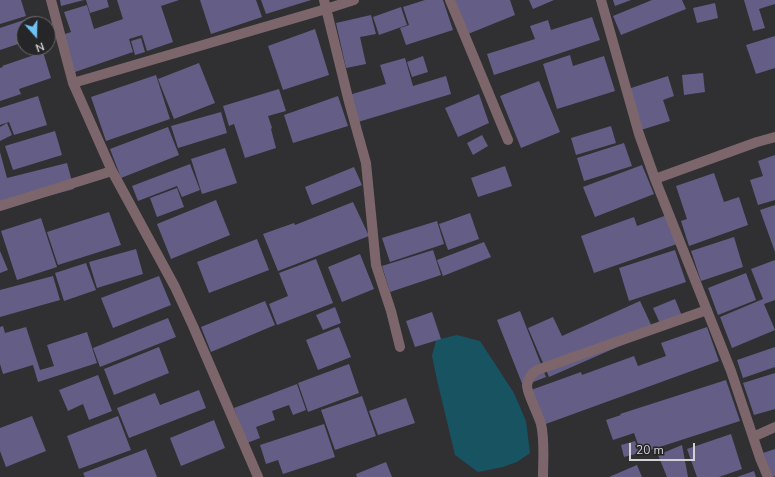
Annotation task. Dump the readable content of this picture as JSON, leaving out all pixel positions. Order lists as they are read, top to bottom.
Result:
{
  "scale_bar": "20 m",
  "north": "bottom"
}
